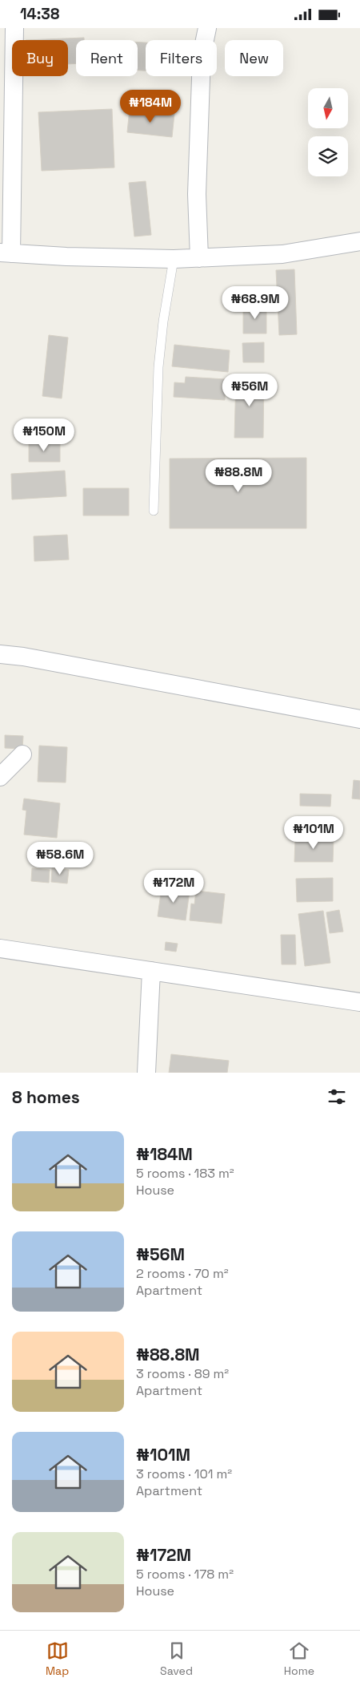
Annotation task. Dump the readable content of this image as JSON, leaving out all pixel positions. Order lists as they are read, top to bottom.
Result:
{
  "north": "bottom",
  "page": {
    "status": "14:38",
    "chip": [
      "Buy",
      "Rent",
      "Filters",
      "New"
    ],
    "price": [
      "₦184M",
      "₦68.9M",
      "₦56M",
      "₦150M",
      "₦88.8M",
      "₦101M",
      "₦58.6M",
      "₦172M"
    ],
    "heading": "8 homes",
    "list": [
      {
        "name": "₦184M",
        "note": "5 rooms · 183 m² · House"
      },
      {
        "name": "₦56M",
        "note": "2 rooms · 70 m² · Apartment"
      },
      {
        "name": "₦88.8M",
        "note": "3 rooms · 89 m² · Apartment"
      },
      {
        "name": "₦101M",
        "note": "3 rooms · 101 m² · Apartment"
      },
      {
        "name": "₦172M",
        "note": "5 rooms · 178 m² · House"
      }
    ],
    "tabs": ["Map", "Saved", "Home"]
  }
}
